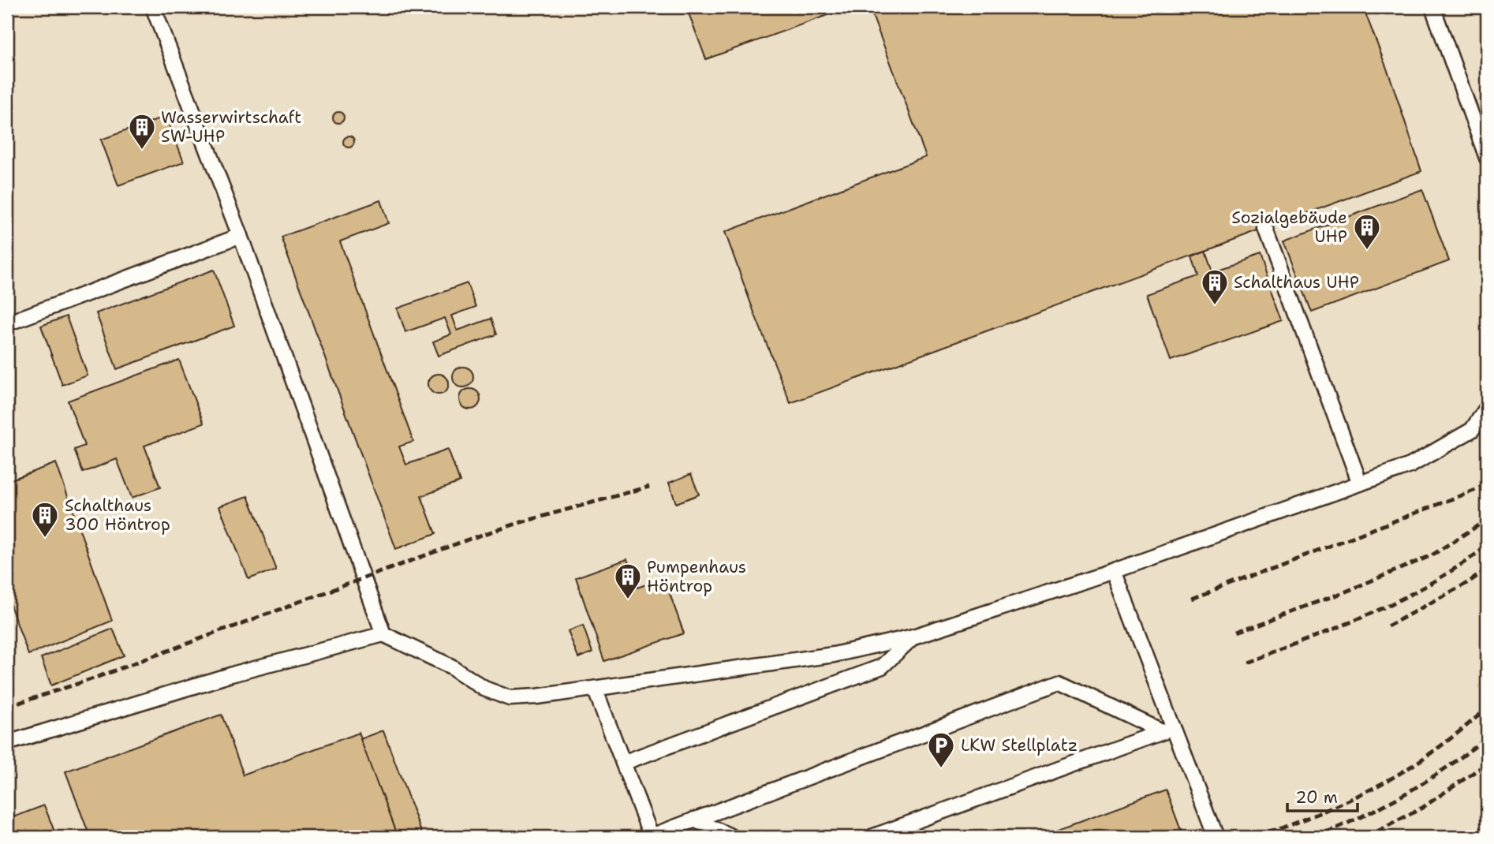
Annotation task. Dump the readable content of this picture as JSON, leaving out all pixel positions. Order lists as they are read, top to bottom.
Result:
{
  "places": {
    "building": [
      "Wasserwirtschaft SW-UHP",
      "Sozialgebäude UHP",
      "Schalthaus UHP",
      "Schalthaus 300 Höntrop",
      "Pumpenhaus Höntrop"
    ],
    "parking": ["LKW Stellplatz"]
  },
  "scale_bar": "20 m"
}
